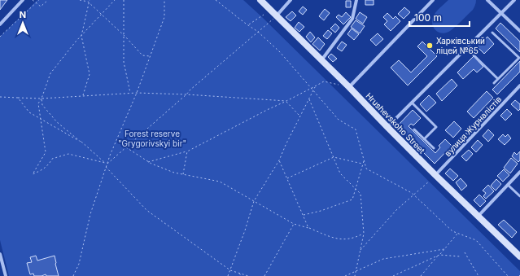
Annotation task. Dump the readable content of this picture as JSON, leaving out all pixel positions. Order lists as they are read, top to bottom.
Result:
{
  "streets": {
    "street": ["Hrushevskoho Street", "вулиця Журналістів"]
  },
  "crossings": [
    ["Hrushevskoho Street", "вулиця Журналістів"]
  ],
  "parks": ["Forest reserve \"Grygorivskyi bir\""],
  "places": ["Харківський ліцей №65"],
  "scale_bar": "100 m",
  "north": "top"
}
